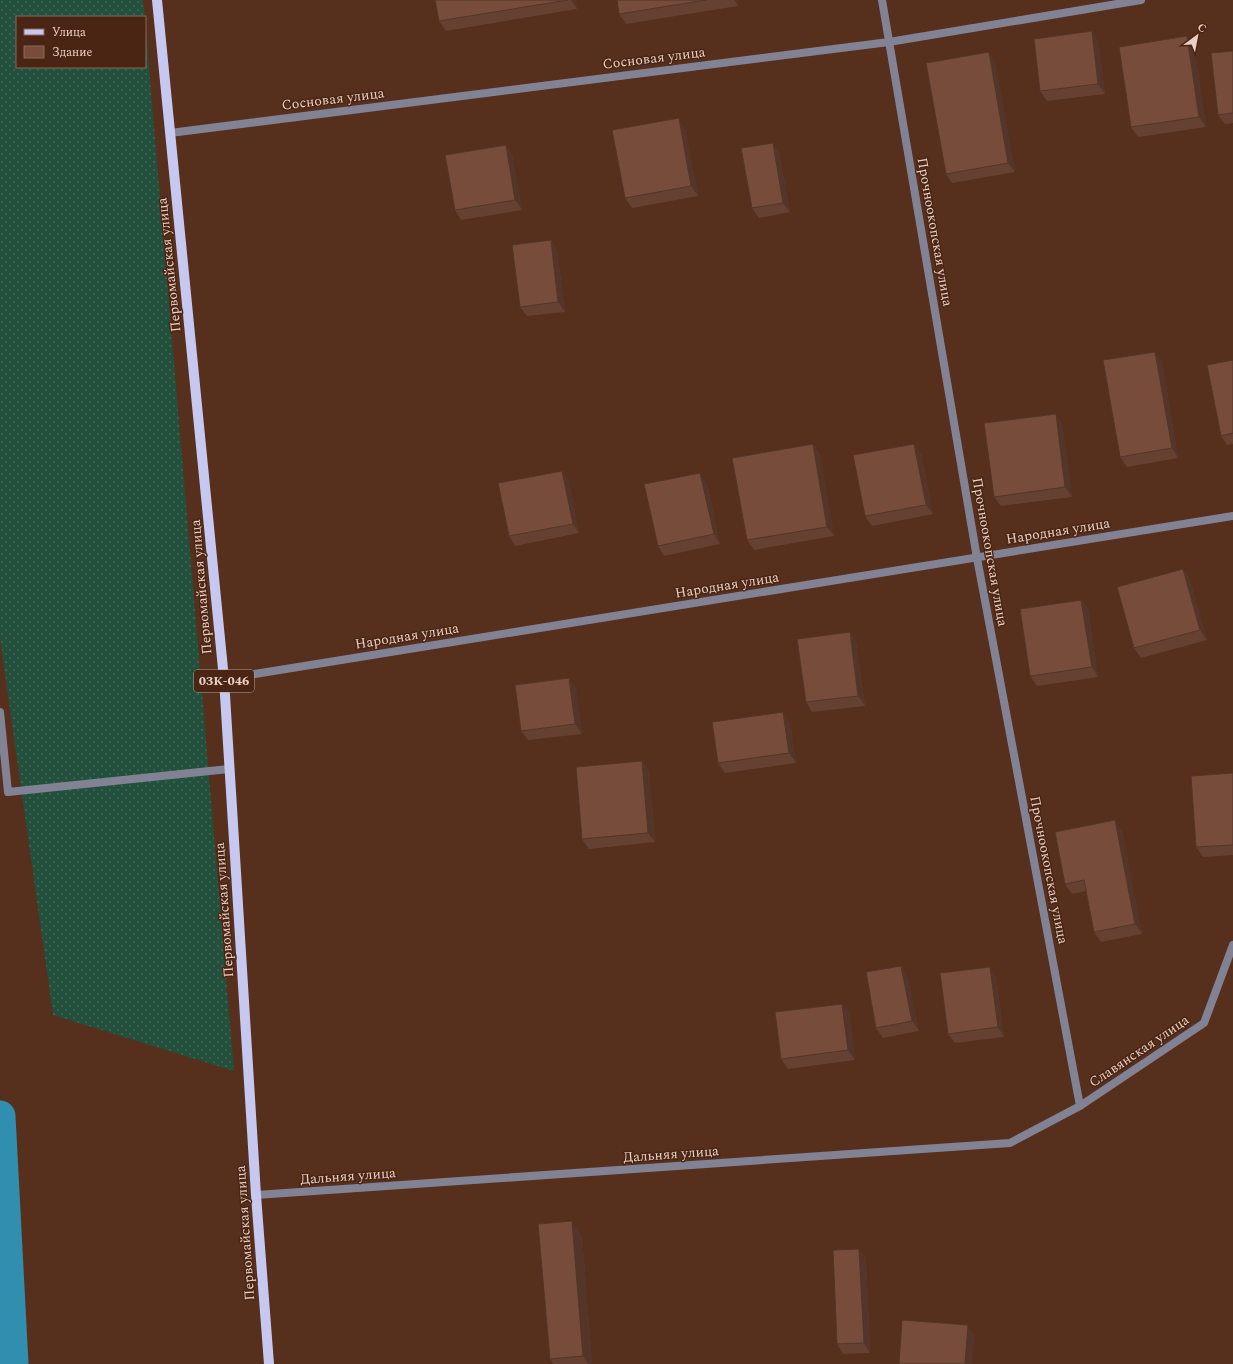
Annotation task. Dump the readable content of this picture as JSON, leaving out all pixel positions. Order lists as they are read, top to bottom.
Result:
{
  "streets": {
    "main road": ["Первомайская улица", "03К-046"],
    "street": [
      "Сосновая улица",
      "Прочноокопская улица",
      "Народная улица",
      "Славянская улица",
      "Дальняя улица"
    ]
  },
  "crossings": [
    ["Сосновая улица", "Прочноокопская улица"],
    ["Сосновая улица", "Первомайская улица"],
    ["Прочноокопская улица", "Народная улица"],
    ["Прочноокопская улица", "Славянская улица"],
    ["Прочноокопская улица", "Дальняя улица"],
    ["Первомайская улица", "Народная улица"],
    ["Первомайская улица", "Дальняя улица"],
    ["Славянская улица", "Дальняя улица"]
  ],
  "legend": ["Улица", "Здание"],
  "north": "top right"
}
